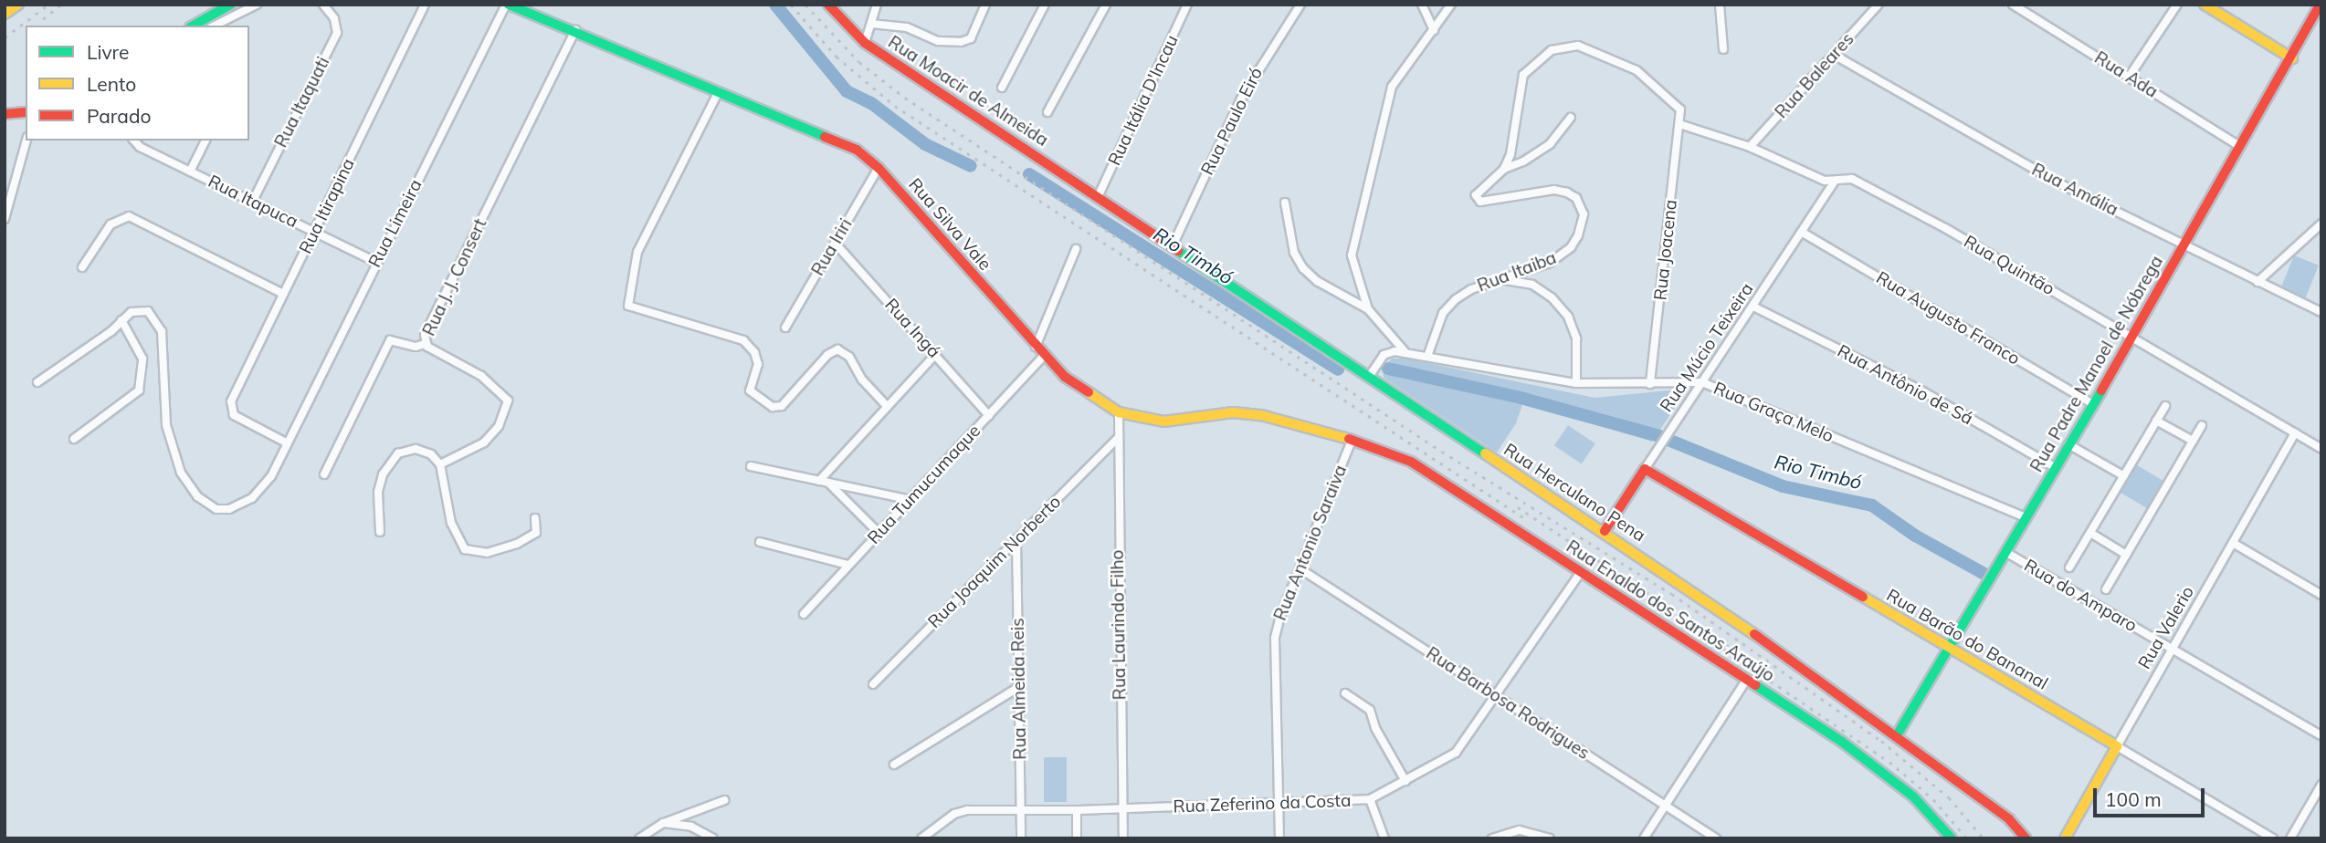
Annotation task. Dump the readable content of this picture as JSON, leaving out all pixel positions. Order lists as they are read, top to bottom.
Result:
{
  "streets": {
    "main road": [
      "Rua Moacir de Almeida",
      "Rua Silva Vale",
      "Rua Múcio Teixeira",
      "Rua Padre Manoel de Nóbrega",
      "Rua Herculano Pena",
      "Rua Enaldo dos Santos Araújo",
      "Rua Valerio",
      "Rua Barão do Bananal"
    ],
    "street": [
      "Rua Ada",
      "Rua Baleares",
      "Rua Itália D'Incau",
      "Rua Itaquati",
      "Rua Paulo Eiró",
      "Rua Amália",
      "Rua Itapuca",
      "Rua Itirapina",
      "Rua Limeira",
      "Rua Iriri",
      "Rua Joacena",
      "Rua Quintão",
      "Rua Itaiba",
      "Rua J. J. Consert",
      "Rua Augusto Franco",
      "Rua Ingá",
      "Rua Antônio de Sá",
      "Rua Graça Melo",
      "Rua Tumucumaque",
      "Rua Antonio Saraiva",
      "Rua Joaquim Norberto",
      "Rua do Amparo",
      "Rua Laurindo Filho",
      "Rua Almeida Reis",
      "Rua Barbosa Rodrigues",
      "Rua Zeferino da Costa"
    ]
  },
  "crossings": [
    ["Rua Ada", "Rua Padre Manoel de Nóbrega"],
    ["Rua Baleares", "Rua Amália"],
    ["Rua Baleares", "Rua Quintão"],
    ["Rua Moacir de Almeida", "Rua Itália D'Incau"],
    ["Rua Moacir de Almeida", "Rua Herculano Pena"],
    ["Rua Itália D'Incau", "Rua Herculano Pena"],
    ["Rua Itaquati", "Rua Itapuca"],
    ["Rua Paulo Eiró", "Rua Herculano Pena"],
    ["Rua Amália", "Rua Padre Manoel de Nóbrega"],
    ["Rua Itapuca", "Rua Itirapina"],
    ["Rua Itapuca", "Rua Limeira"],
    ["Rua Itirapina", "Rua Limeira"],
    ["Rua Limeira", "Rua Silva Vale"],
    ["Rua Silva Vale", "Rua Iriri"],
    ["Rua Silva Vale", "Rua J. J. Consert"],
    ["Rua Silva Vale", "Rua Tumucumaque"],
    ["Rua Silva Vale", "Rua Antonio Saraiva"],
    ["Rua Silva Vale", "Rua Enaldo dos Santos Araújo"],
    ["Rua Silva Vale", "Rua Laurindo Filho"],
    ["Rua Iriri", "Rua Ingá"],
    ["Rua Joacena", "Rua Quintão"],
    ["Rua Joacena", "Rua Itaiba"],
    ["Rua Joacena", "Rua Graça Melo"],
    ["Rua Quintão", "Rua Múcio Teixeira"],
    ["Rua Quintão", "Rua Padre Manoel de Nóbrega"],
    ["Rua Quintão", "Rua Valerio"],
    ["Rua Itaiba", "Rua Graça Melo"],
    ["Rua Augusto Franco", "Rua Múcio Teixeira"],
    ["Rua Augusto Franco", "Rua Padre Manoel de Nóbrega"],
    ["Rua Ingá", "Rua Tumucumaque"],
    ["Rua Múcio Teixeira", "Rua Antônio de Sá"],
    ["Rua Múcio Teixeira", "Rua Graça Melo"],
    ["Rua Múcio Teixeira", "Rua Herculano Pena"],
    ["Rua Múcio Teixeira", "Rua Barão do Bananal"],
    ["Rua Padre Manoel de Nóbrega", "Rua Antônio de Sá"],
    ["Rua Padre Manoel de Nóbrega", "Rua Graça Melo"],
    ["Rua Padre Manoel de Nóbrega", "Rua Herculano Pena"],
    ["Rua Padre Manoel de Nóbrega", "Rua do Amparo"],
    ["Rua Padre Manoel de Nóbrega", "Rua Barão do Bananal"],
    ["Rua Graça Melo", "Rua Herculano Pena"],
    ["Rua Antonio Saraiva", "Rua Enaldo dos Santos Araújo"],
    ["Rua Antonio Saraiva", "Rua Barbosa Rodrigues"],
    ["Rua Antonio Saraiva", "Rua Zeferino da Costa"],
    ["Rua Joaquim Norberto", "Rua Laurindo Filho"],
    ["Rua Joaquim Norberto", "Rua Almeida Reis"],
    ["Rua do Amparo", "Rua Valerio"],
    ["Rua Enaldo dos Santos Araújo", "Rua Zeferino da Costa"],
    ["Rua Laurindo Filho", "Rua Zeferino da Costa"],
    ["Rua Valerio", "Rua Barão do Bananal"],
    ["Rua Almeida Reis", "Rua Zeferino da Costa"],
    ["Rua Barbosa Rodrigues", "Rua Zeferino da Costa"]
  ],
  "water": ["Rio Timbó"],
  "legend": ["Livre", "Lento", "Parado"],
  "scale_bar": "100 m"
}
